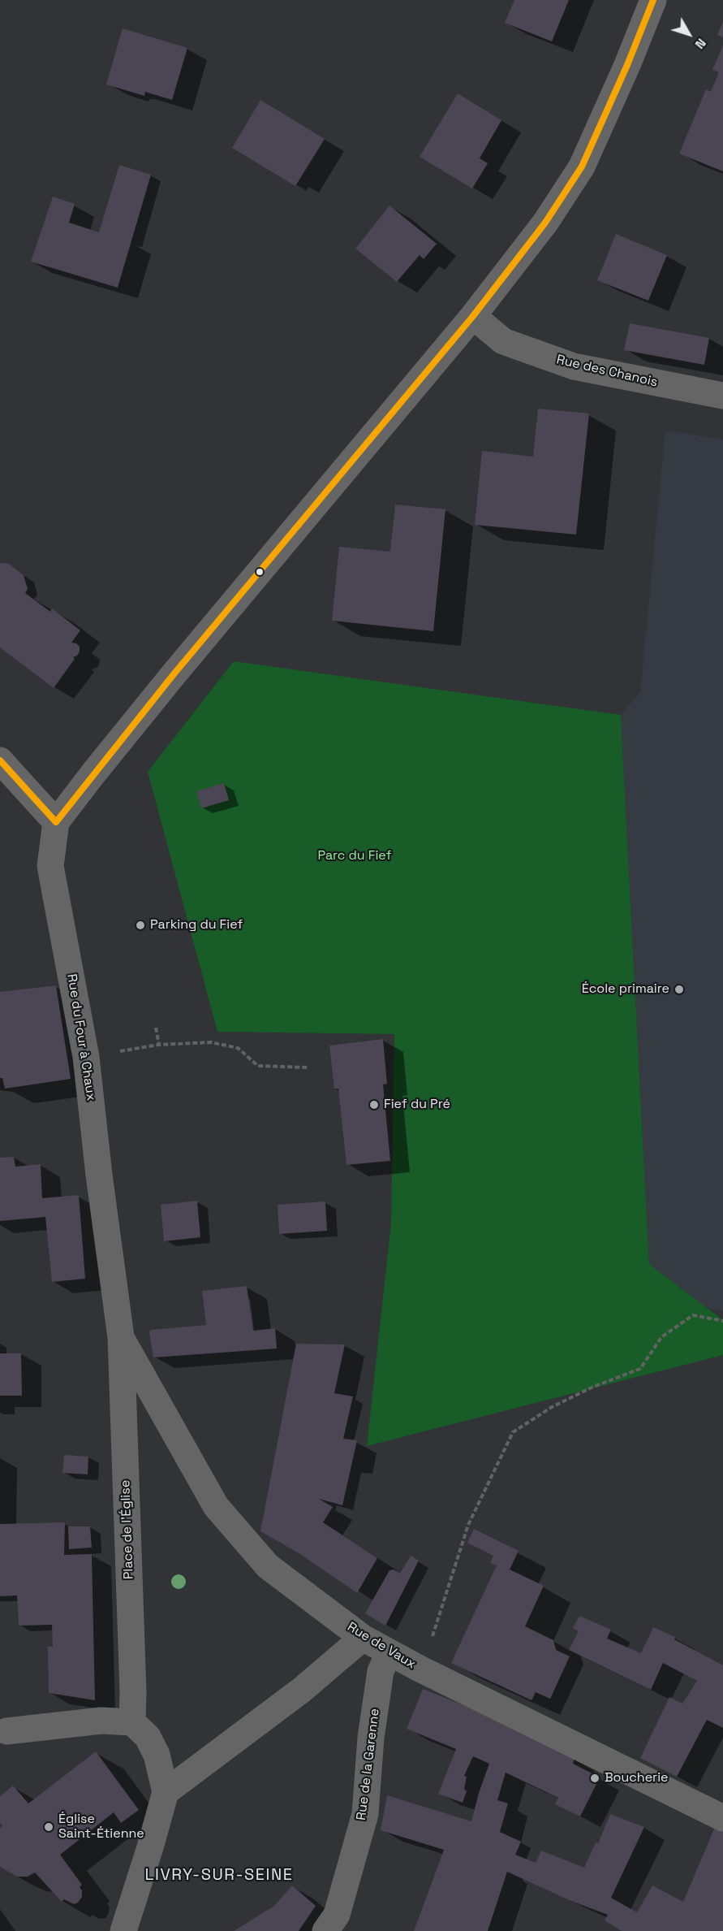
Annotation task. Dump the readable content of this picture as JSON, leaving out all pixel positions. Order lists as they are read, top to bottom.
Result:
{
  "streets": {
    "street": [
      "Rue des Chanois",
      "Rue du Four à Chaux",
      "Place de l'Église",
      "Rue de Vaux",
      "Rue de la Garenne"
    ]
  },
  "crossings": [
    ["Rue du Four à Chaux", "Place de l'Église"],
    ["Rue du Four à Chaux", "Rue de Vaux"],
    ["Place de l'Église", "Rue de Vaux"],
    ["Rue de Vaux", "Rue de la Garenne"]
  ],
  "districts": ["LIVRY-SUR-SEINE"],
  "parks": ["Parc du Fief"],
  "places": [
    "Parking du Fief",
    "École primaire",
    "Fief du Pré",
    "Boucherie",
    "Église Saint-Étienne"
  ],
  "north": "bottom right"
}
